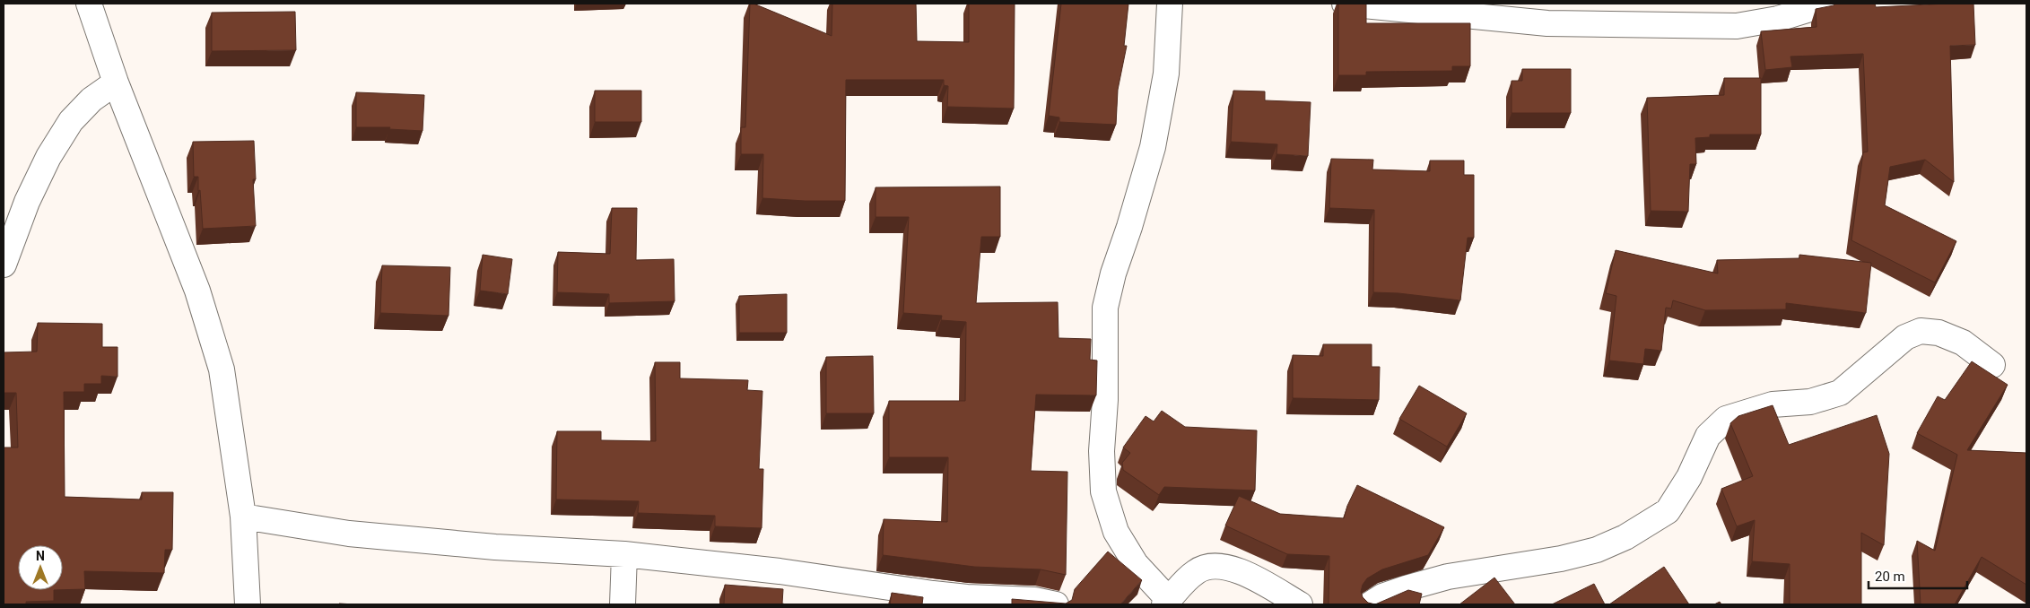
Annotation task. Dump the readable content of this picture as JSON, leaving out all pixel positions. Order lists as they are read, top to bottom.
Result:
{
  "scale_bar": "20 m",
  "north": "top"
}
